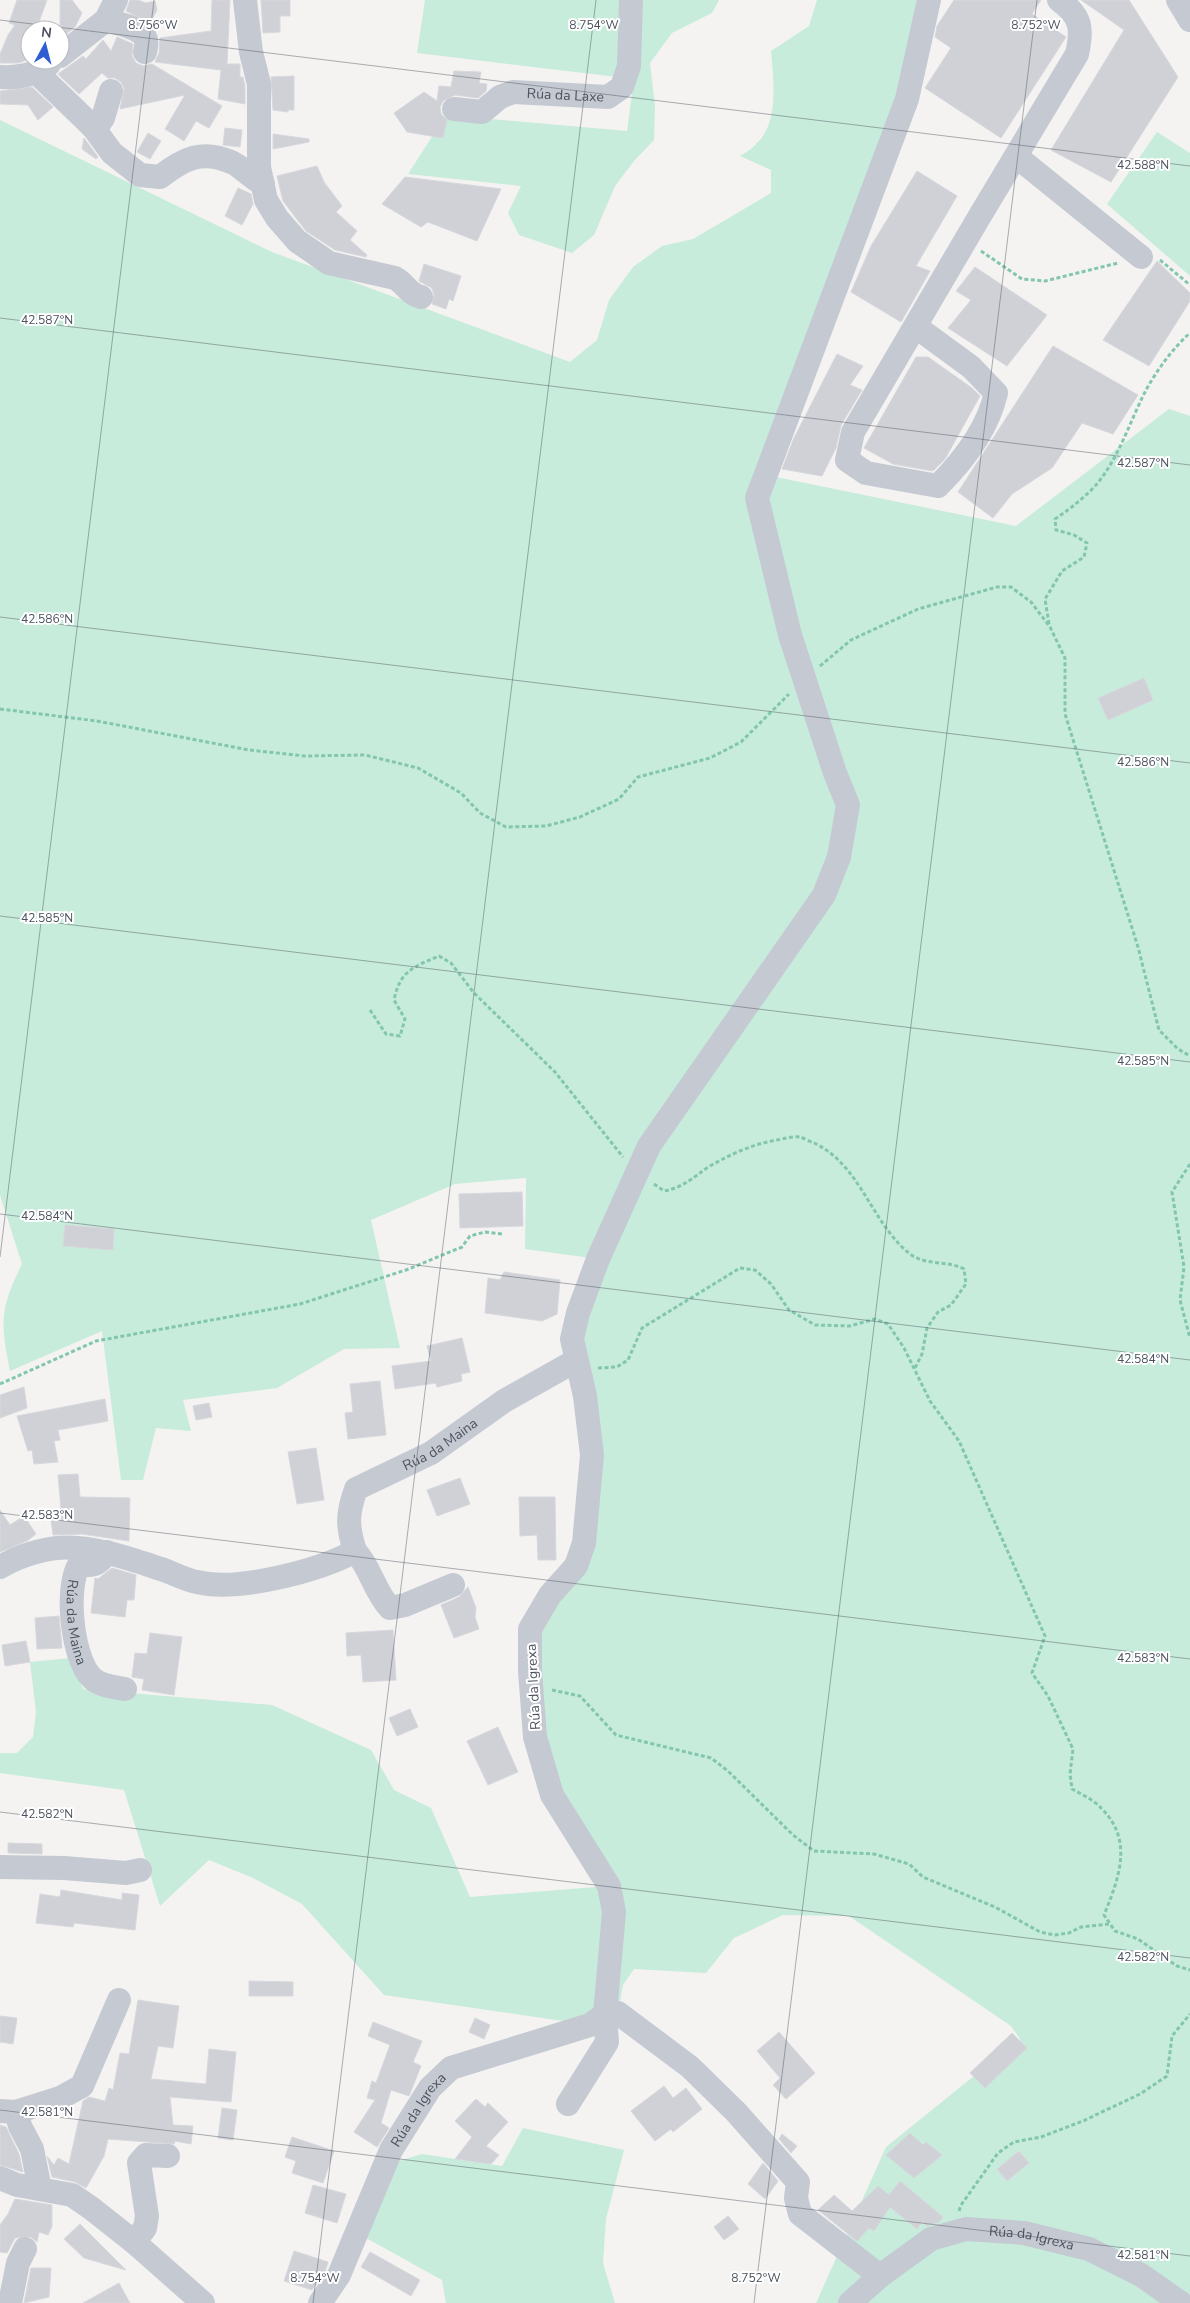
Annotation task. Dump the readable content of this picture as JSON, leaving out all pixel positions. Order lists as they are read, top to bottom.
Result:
{
  "streets": {
    "street": ["Rúa da Laxe", "Rúa da Maina", "Rúa da Igrexa"]
  },
  "crossings": [
    ["Rúa da Maina", "Rúa da Igrexa"]
  ],
  "north": "top",
  "coordinates": [
    "8.756°W",
    "8.754°W",
    "8.752°W",
    "42.588°N",
    "42.587°N",
    "42.586°N",
    "42.585°N",
    "42.584°N",
    "42.583°N",
    "42.582°N",
    "42.581°N"
  ]
}
